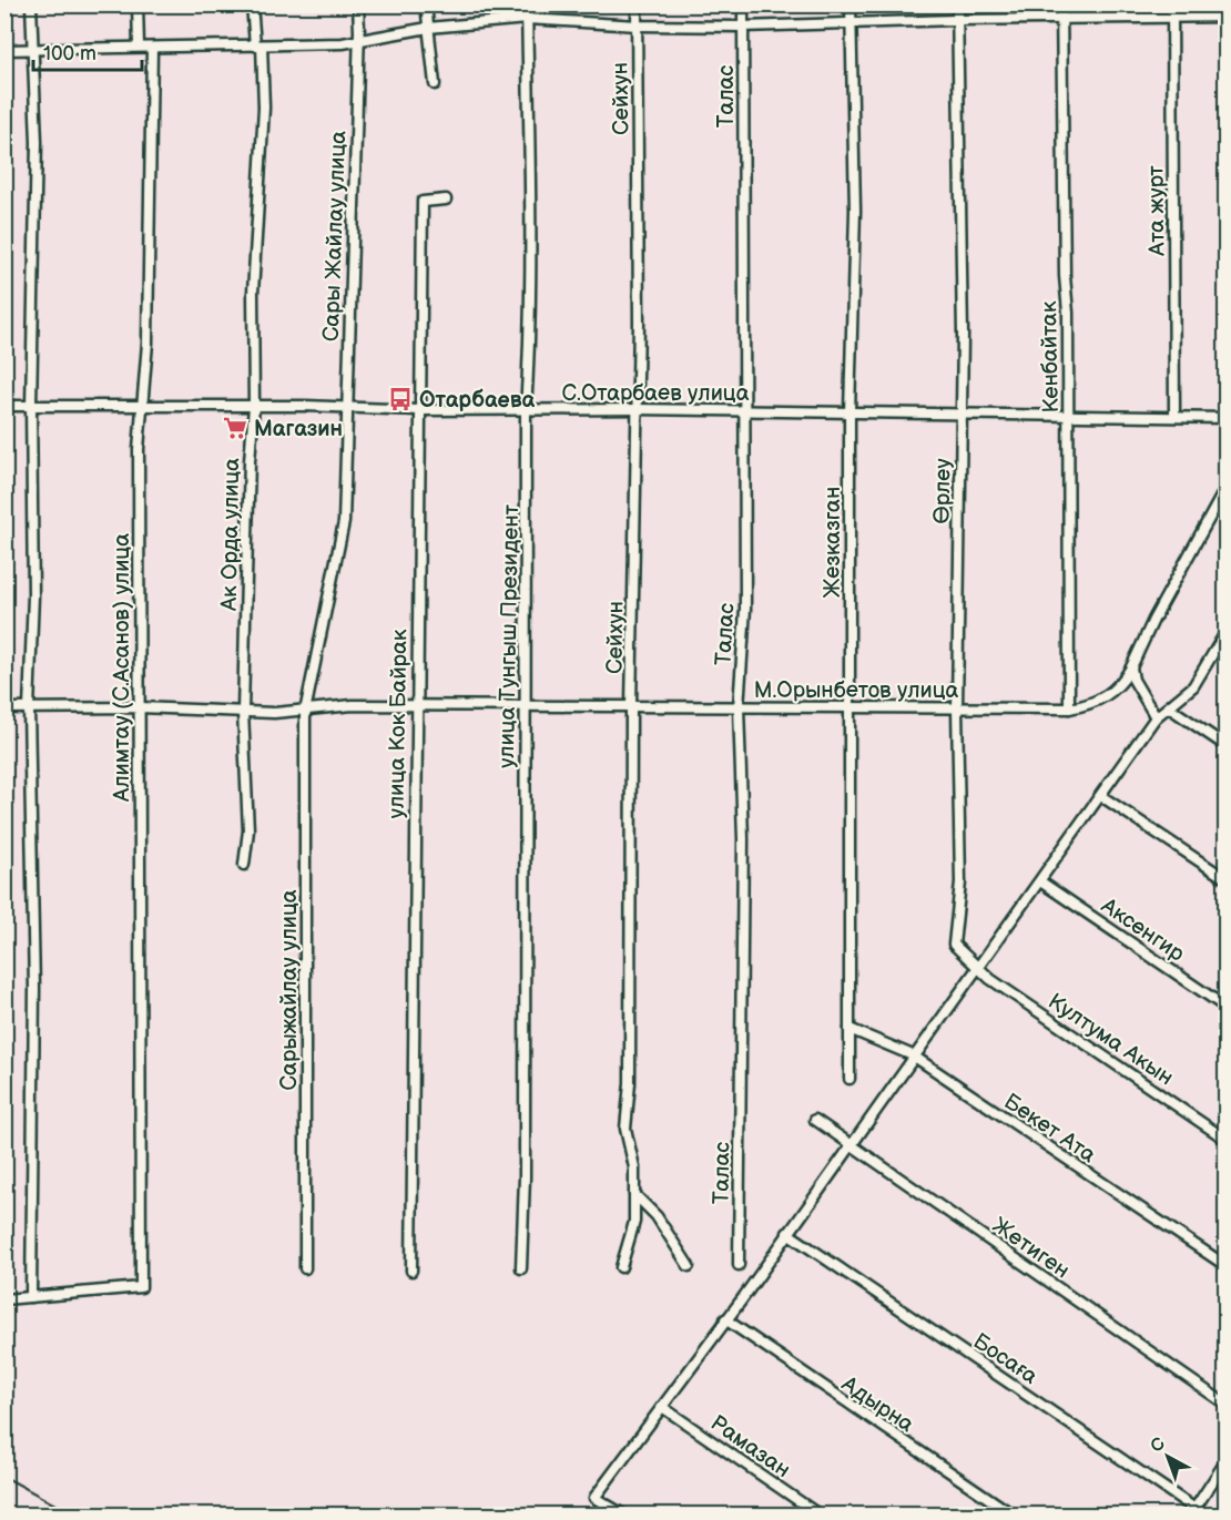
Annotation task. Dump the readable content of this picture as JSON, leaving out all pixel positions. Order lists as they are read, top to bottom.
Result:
{
  "streets": {
    "street": [
      "Талас",
      "Сейхун",
      "Ата журт",
      "Сары Жайлау улица",
      "Кенбайтак",
      "С.Отарбаев улица",
      "Өрлеу",
      "Ак Орда улица",
      "Жезказган",
      "улица Тунгыш Президент",
      "Алимтау (С.Асанов) улица",
      "М.Орынбетов улица",
      "улица Кок Байрак",
      "Аксенгир",
      "Сарыжайлау улица",
      "Култума Акын",
      "Бекет Ата",
      "Жетиген",
      "Босаға",
      "Адырна",
      "Рамазан"
    ]
  },
  "crossings": [
    ["Талас", "С.Отарбаев улица"],
    ["Талас", "М.Орынбетов улица"],
    ["Сейхун", "С.Отарбаев улица"],
    ["Сейхун", "М.Орынбетов улица"],
    ["Ата журт", "С.Отарбаев улица"],
    ["Сары Жайлау улица", "С.Отарбаев улица"],
    ["Сары Жайлау улица", "Сарыжайлау улица"],
    ["Кенбайтак", "С.Отарбаев улица"],
    ["Кенбайтак", "М.Орынбетов улица"],
    ["С.Отарбаев улица", "Өрлеу"],
    ["С.Отарбаев улица", "Ак Орда улица"],
    ["С.Отарбаев улица", "Жезказган"],
    ["С.Отарбаев улица", "улица Тунгыш Президент"],
    ["С.Отарбаев улица", "Алимтау (С.Асанов) улица"],
    ["С.Отарбаев улица", "улица Кок Байрак"],
    ["Өрлеу", "М.Орынбетов улица"],
    ["Өрлеу", "Култума Акын"],
    ["Ак Орда улица", "М.Орынбетов улица"],
    ["Жезказган", "М.Орынбетов улица"],
    ["Жезказган", "Бекет Ата"],
    ["улица Тунгыш Президент", "М.Орынбетов улица"],
    ["Алимтау (С.Асанов) улица", "М.Орынбетов улица"],
    ["М.Орынбетов улица", "улица Кок Байрак"],
    ["М.Орынбетов улица", "Сарыжайлау улица"]
  ],
  "places": {
    "bus stop": ["Отарбаева"],
    "supermarket": ["Магазин"]
  },
  "scale_bar": "100 m",
  "north": "top left"
}
